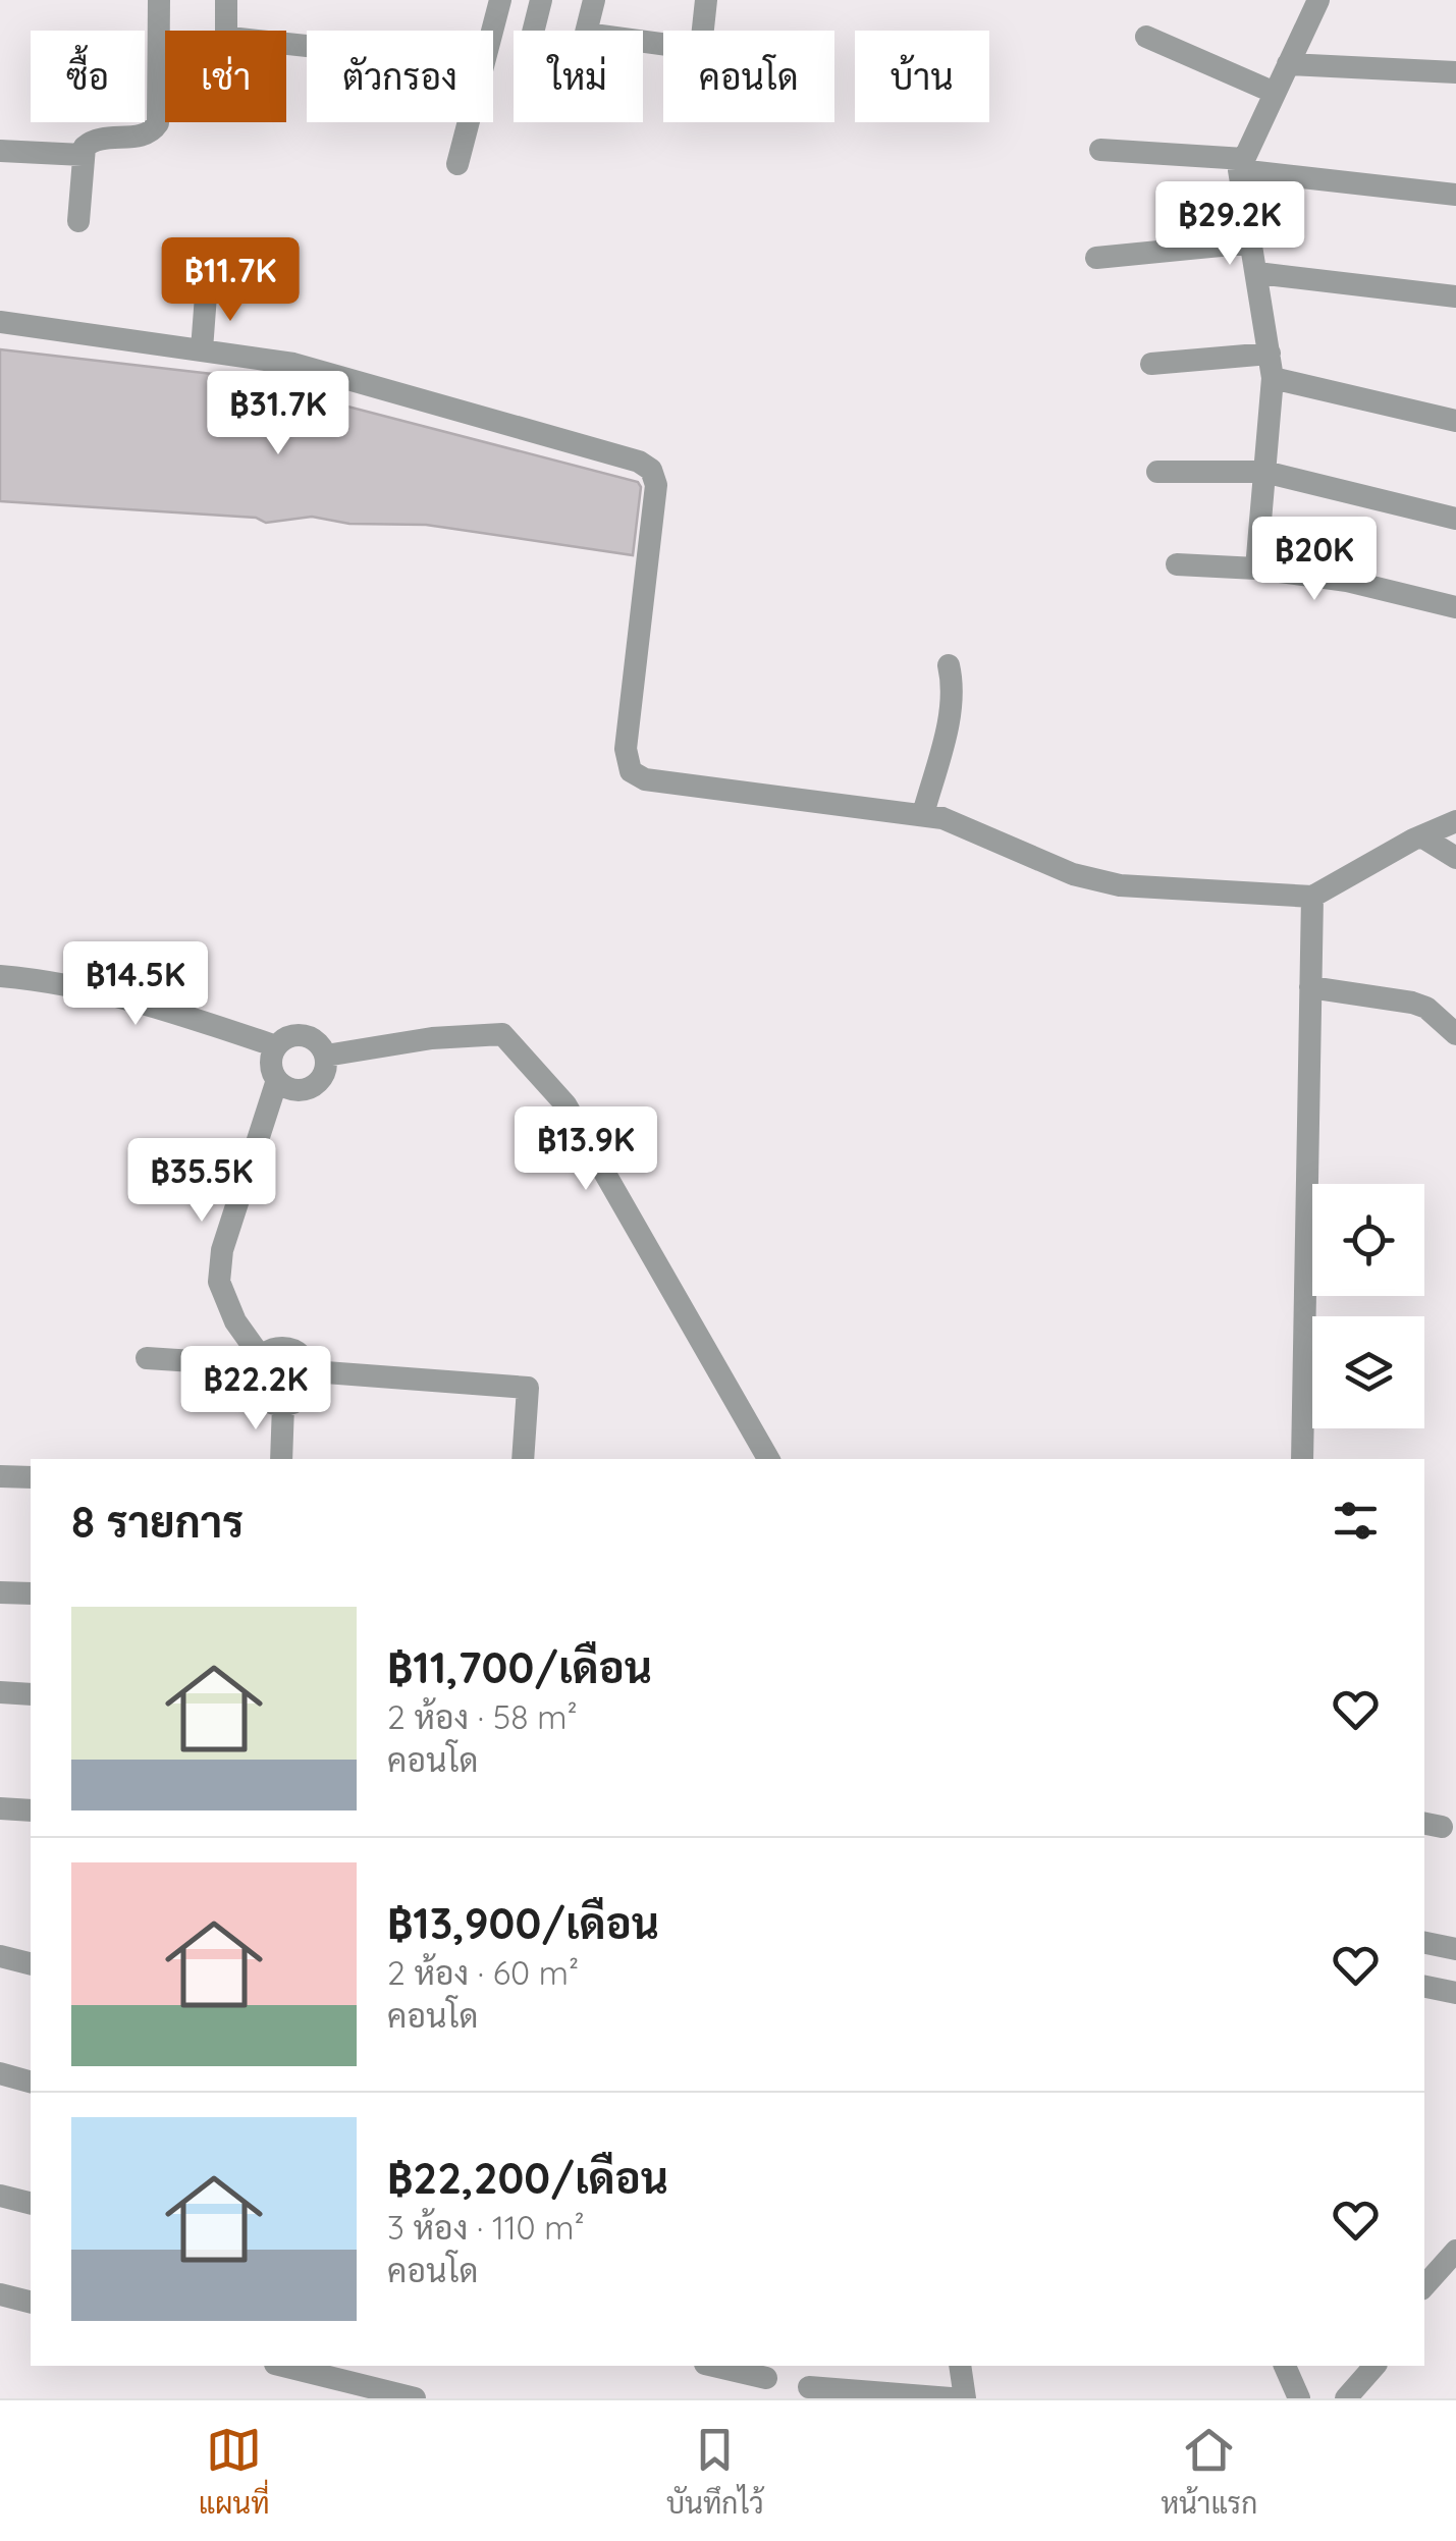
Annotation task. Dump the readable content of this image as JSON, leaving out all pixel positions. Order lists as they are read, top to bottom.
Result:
{
  "page": {
    "chip": [
      "ซื้อ",
      "เช่า",
      "ตัวกรอง",
      "ใหม่",
      "คอนโด",
      "บ้าน"
    ],
    "price": [
      "฿29.2K",
      "฿11.7K",
      "฿31.7K",
      "฿20K",
      "฿14.5K",
      "฿13.9K",
      "฿35.5K",
      "฿22.2K"
    ],
    "heading": "8 รายการ",
    "list": [
      {
        "name": "฿11,700/เดือน",
        "note": "2 ห้อง · 58 m² · คอนโด"
      },
      {
        "name": "฿13,900/เดือน",
        "note": "2 ห้อง · 60 m² · คอนโด"
      },
      {
        "name": "฿22,200/เดือน",
        "note": "3 ห้อง · 110 m² · คอนโด"
      }
    ],
    "tabs": ["แผนที่", "บันทึกไว้", "หน้าแรก"]
  }
}
